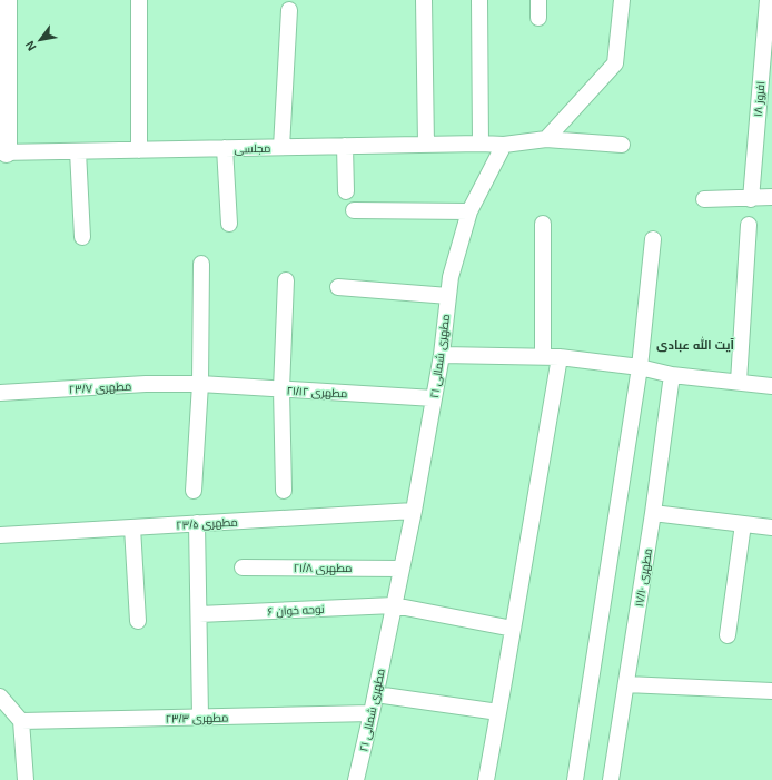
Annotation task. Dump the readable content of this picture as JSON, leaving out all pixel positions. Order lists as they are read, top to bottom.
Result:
{
  "streets": {
    "street": [
      "افروز ۱۸",
      "مجلسی",
      "مطهری شمالی ۲۱",
      "مطهری ۲۳/۷",
      "مطهری ۲۱/۱۲",
      "مطهری ۲۳/۵",
      "مطهری ۲۱/۸",
      "مطهری ۱۷/۱۰",
      "نوحه خوان ۶",
      "مطهری ۲۳/۳"
    ]
  },
  "crossings": [
    ["مجلسی", "مطهری شمالی ۲۱"],
    ["مطهری شمالی ۲۱", "مطهری ۲۱/۱۲"],
    ["مطهری شمالی ۲۱", "مطهری ۲۳/۵"],
    ["مطهری شمالی ۲۱", "مطهری ۲۱/۸"],
    ["مطهری شمالی ۲۱", "نوحه خوان ۶"],
    ["مطهری شمالی ۲۱", "مطهری ۲۳/۳"],
    ["مطهری ۲۳/۷", "مطهری ۲۱/۱۲"]
  ],
  "districts": ["آیت الله عبادی"],
  "north": "bottom left"
}
